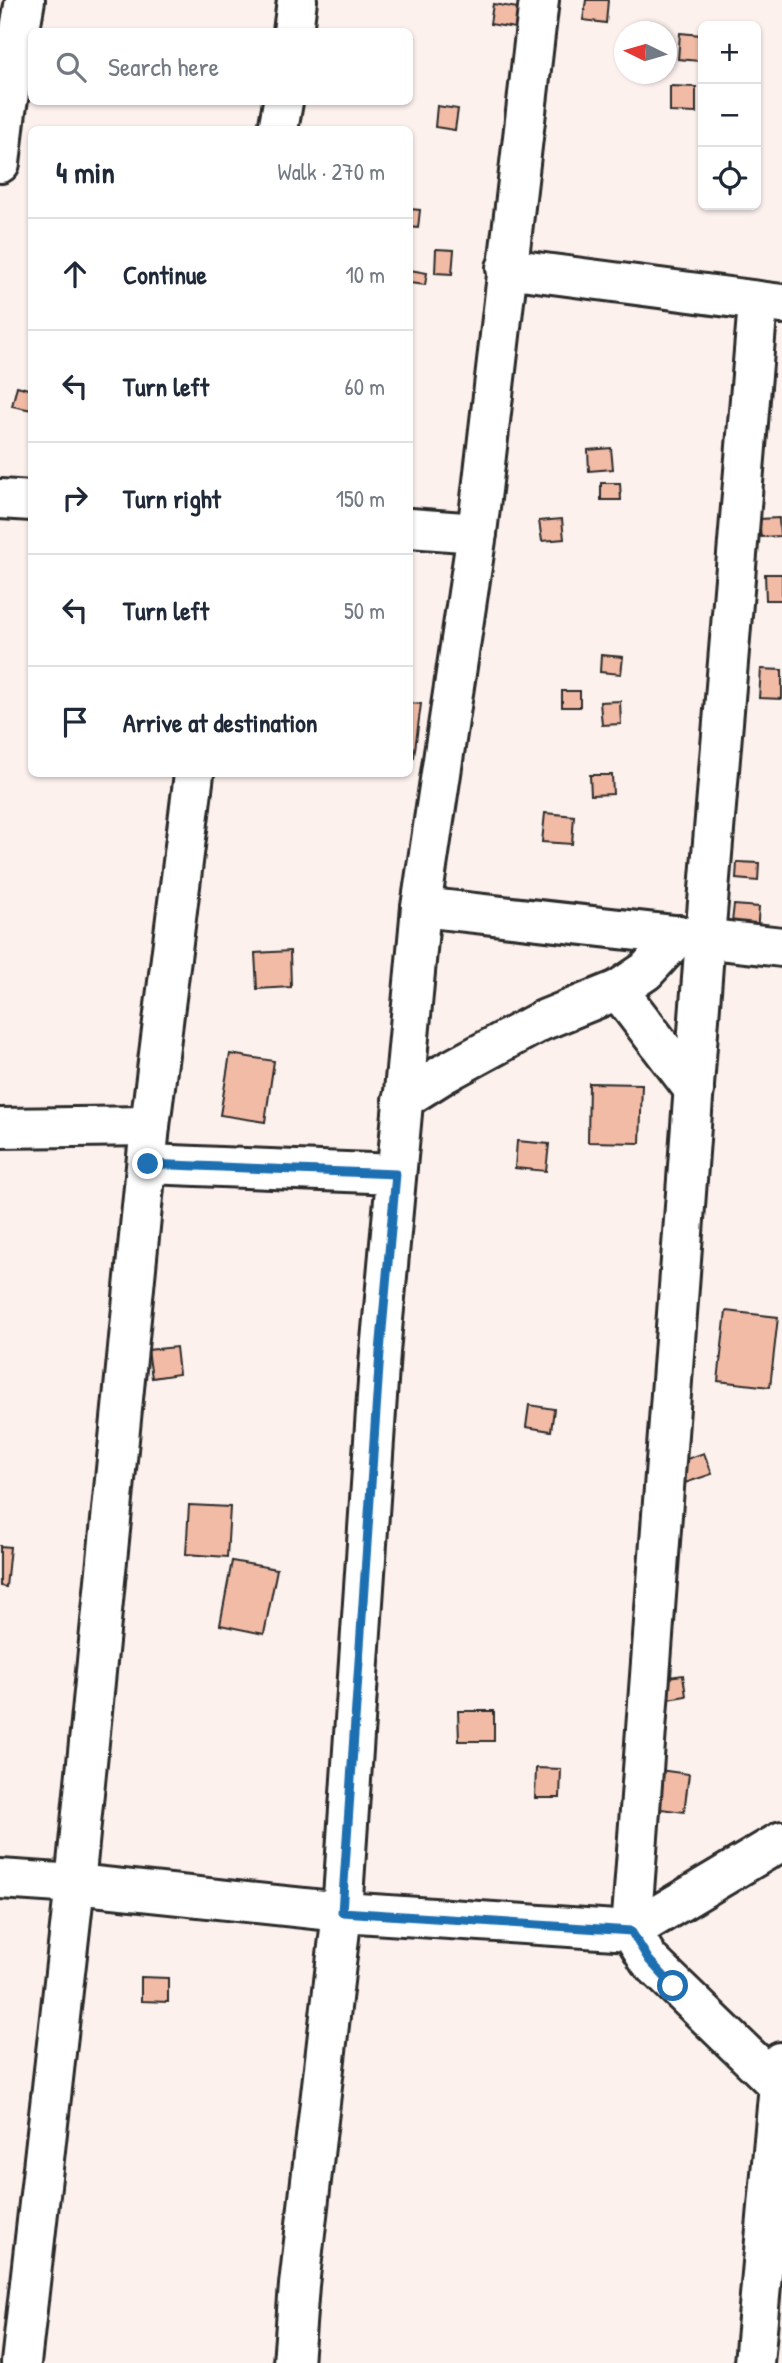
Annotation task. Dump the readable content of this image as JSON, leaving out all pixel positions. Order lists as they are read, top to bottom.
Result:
{
  "north": "left",
  "page": {
    "map_buttons": ["+", "−"],
    "search": "Search here",
    "heading": ["4 min", "Walk · 270 m"],
    "list": [
      ["Continue", "10 m"],
      ["Turn left", "60 m"],
      ["Turn right", "150 m"],
      ["Turn left", "50 m"],
      "Arrive at destination"
    ]
  }
}
